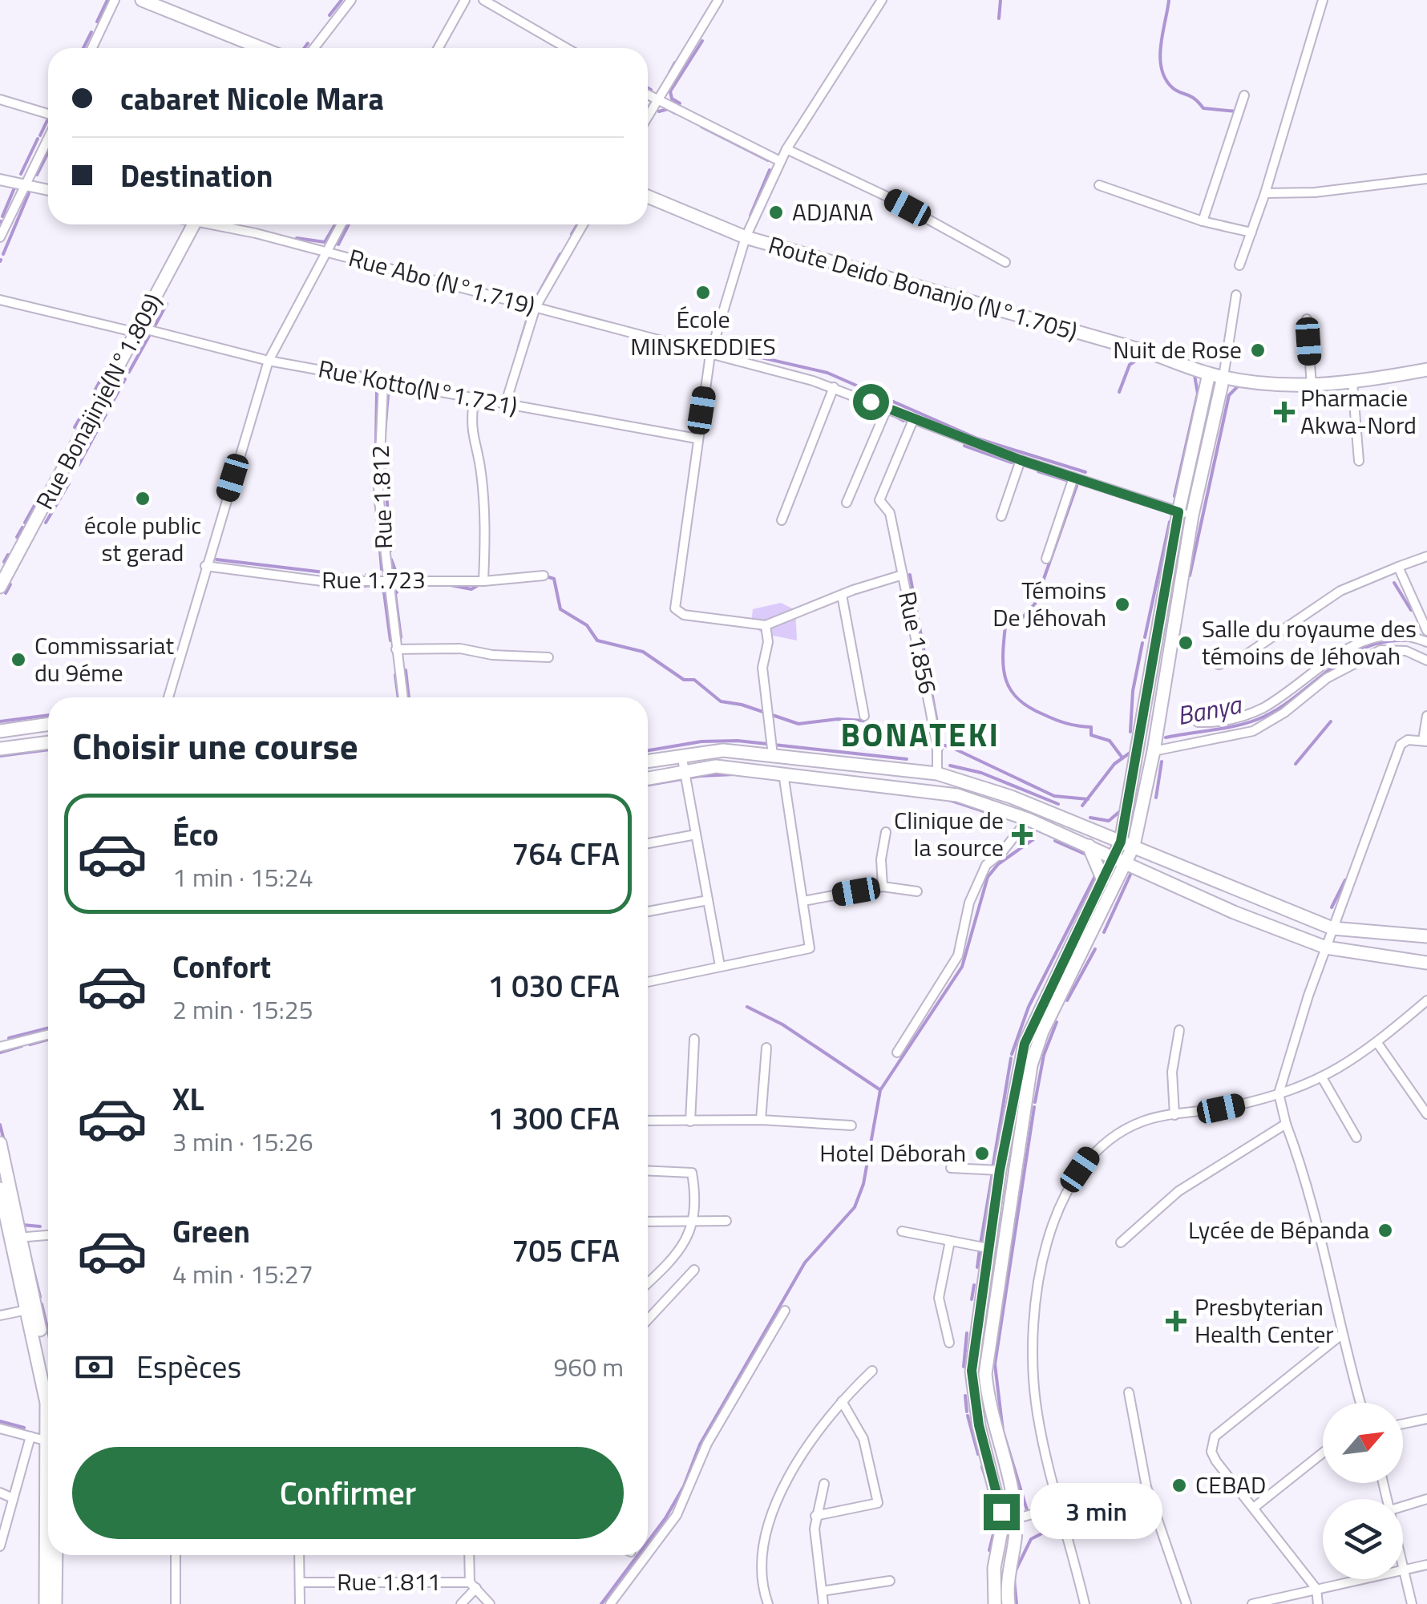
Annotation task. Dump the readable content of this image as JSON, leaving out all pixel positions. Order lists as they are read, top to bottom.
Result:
{
  "streets": {
    "main road": ["Route Deido Bonanjo (N°1.705)", "Rue Bonajinje(N°1.809)"],
    "street": [
      "Rue Abo (N°1.719)",
      "Rue Kotto(N°1.721)",
      "Rue 1.812",
      "Rue 1.723",
      "Rue 1.856",
      "Rue 1.811"
    ]
  },
  "crossings": [
    ["Rue Abo (N°1.719)", "Rue 1.856"],
    ["Rue Kotto(N°1.721)", "Rue Bonajinje(N°1.809)"],
    ["Rue Kotto(N°1.721)", "Rue 1.812"],
    ["Rue 1.812", "Rue 1.723"]
  ],
  "districts": ["BONATEKI"],
  "water": ["Banya"],
  "places": {
    "other": [
      "ADJANA",
      "École MINSKEDDIES",
      "Nuit de Rose",
      "école public st gerad",
      "Témoins De Jéhovah",
      "Salle du royaume des témoins de Jéhovah",
      "Commissariat du 9éme",
      "Hotel Déborah",
      "Lycée de Bépanda",
      "CEBAD"
    ],
    "health": ["Pharmacie Akwa-Nord", "Clinique de la source", "Presbyterian Health Center"]
  },
  "north": "top right",
  "page": {
    "banner": ["cabaret Nicole Mara", "Destination"],
    "heading": "Choisir une course",
    "list": [
      {
        "name": "Éco",
        "note": "1 min · 15:24",
        "value": "764 CFA"
      },
      {
        "name": "Confort",
        "note": "2 min · 15:25",
        "value": "1 030 CFA"
      },
      {
        "name": "XL",
        "note": "3 min · 15:26",
        "value": "1 300 CFA"
      },
      {
        "name": "Green",
        "note": "4 min · 15:27",
        "value": "705 CFA"
      }
    ],
    "pay": ["Espèces", "960 m"],
    "buttons": "Confirmer",
    "bubble": "3 min"
  }
}
